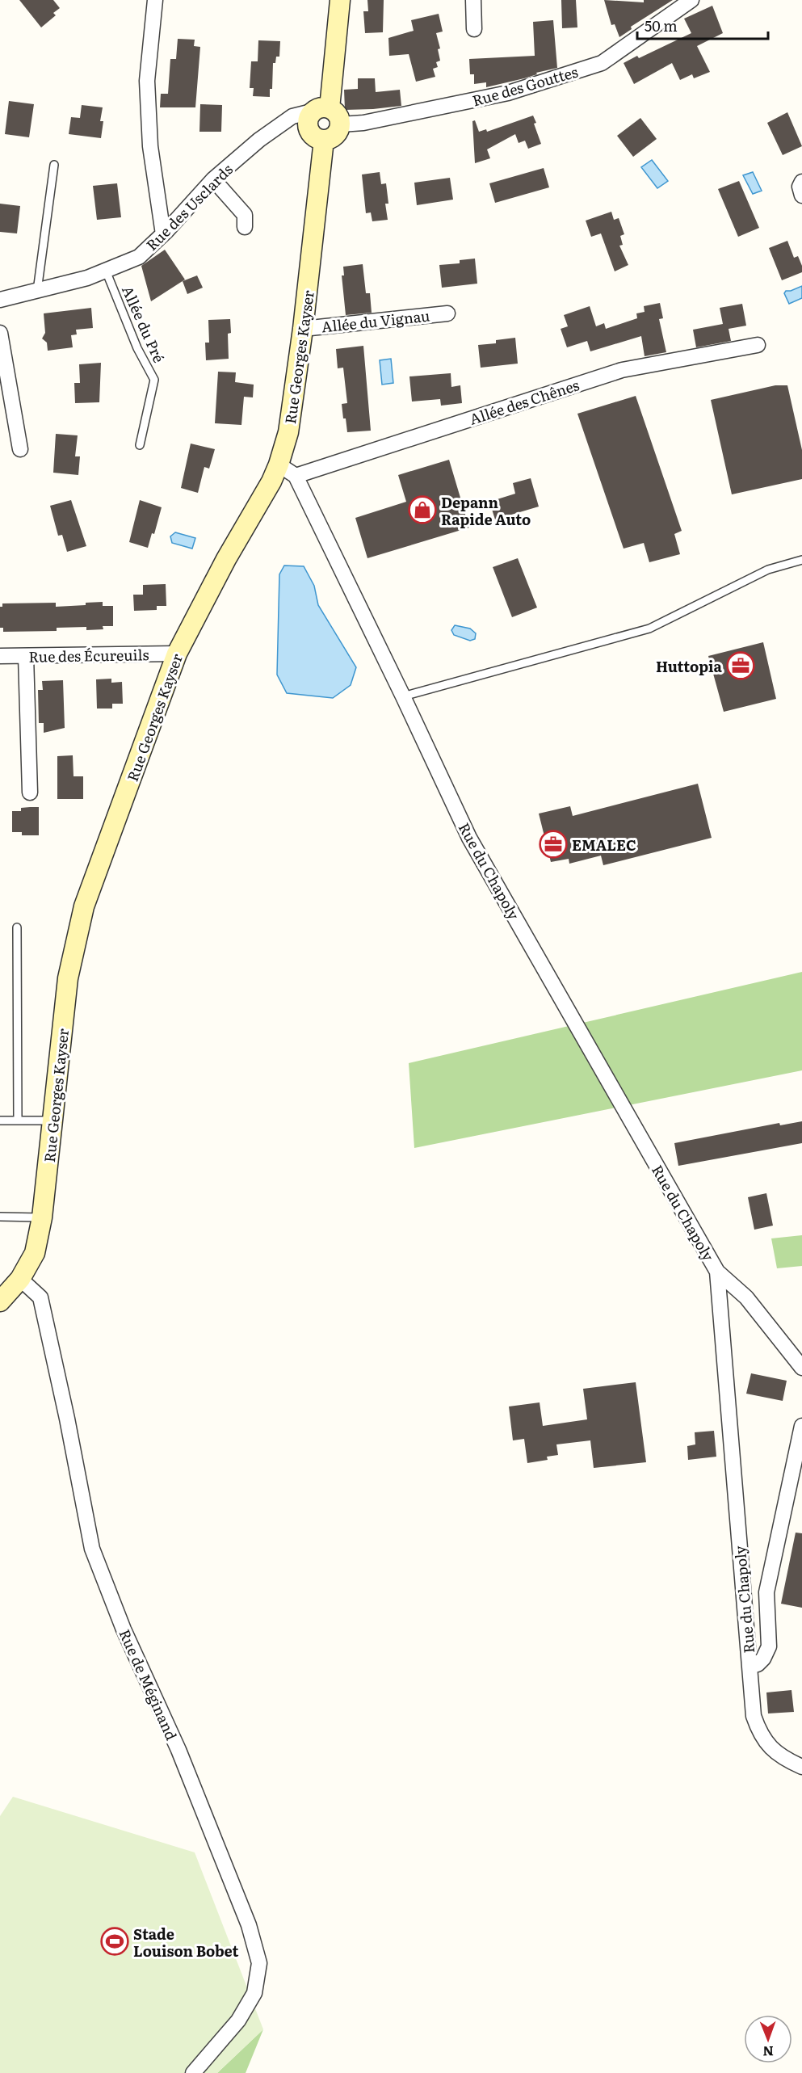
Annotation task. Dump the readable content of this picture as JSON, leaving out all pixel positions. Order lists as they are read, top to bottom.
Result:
{
  "streets": {
    "street": [
      "Rue des Gouttes",
      "Rue des Usclards",
      "Allée du Vignau",
      "Rue Georges Kayser",
      "Allée des Chênes",
      "Rue des Écureuils",
      "Rue du Chapoly",
      "Rue de Méginand"
    ],
    "lane": ["Allée du Pré"]
  },
  "crossings": [
    ["Rue des Gouttes", "Rue des Usclards"],
    ["Rue des Gouttes", "Rue Georges Kayser"],
    ["Rue des Usclards", "Allée du Pré"],
    ["Rue des Usclards", "Rue Georges Kayser"],
    ["Allée du Vignau", "Rue Georges Kayser"],
    ["Rue Georges Kayser", "Rue des Écureuils"],
    ["Rue Georges Kayser", "Rue de Méginand"],
    ["Allée des Chênes", "Rue du Chapoly"]
  ],
  "places": {
    "shop": ["Depann Rapide Auto"],
    "office": ["Huttopia", "EMALEC"],
    "sports": ["Stade Louison Bobet"]
  },
  "scale_bar": "50 m",
  "north": "bottom"
}
